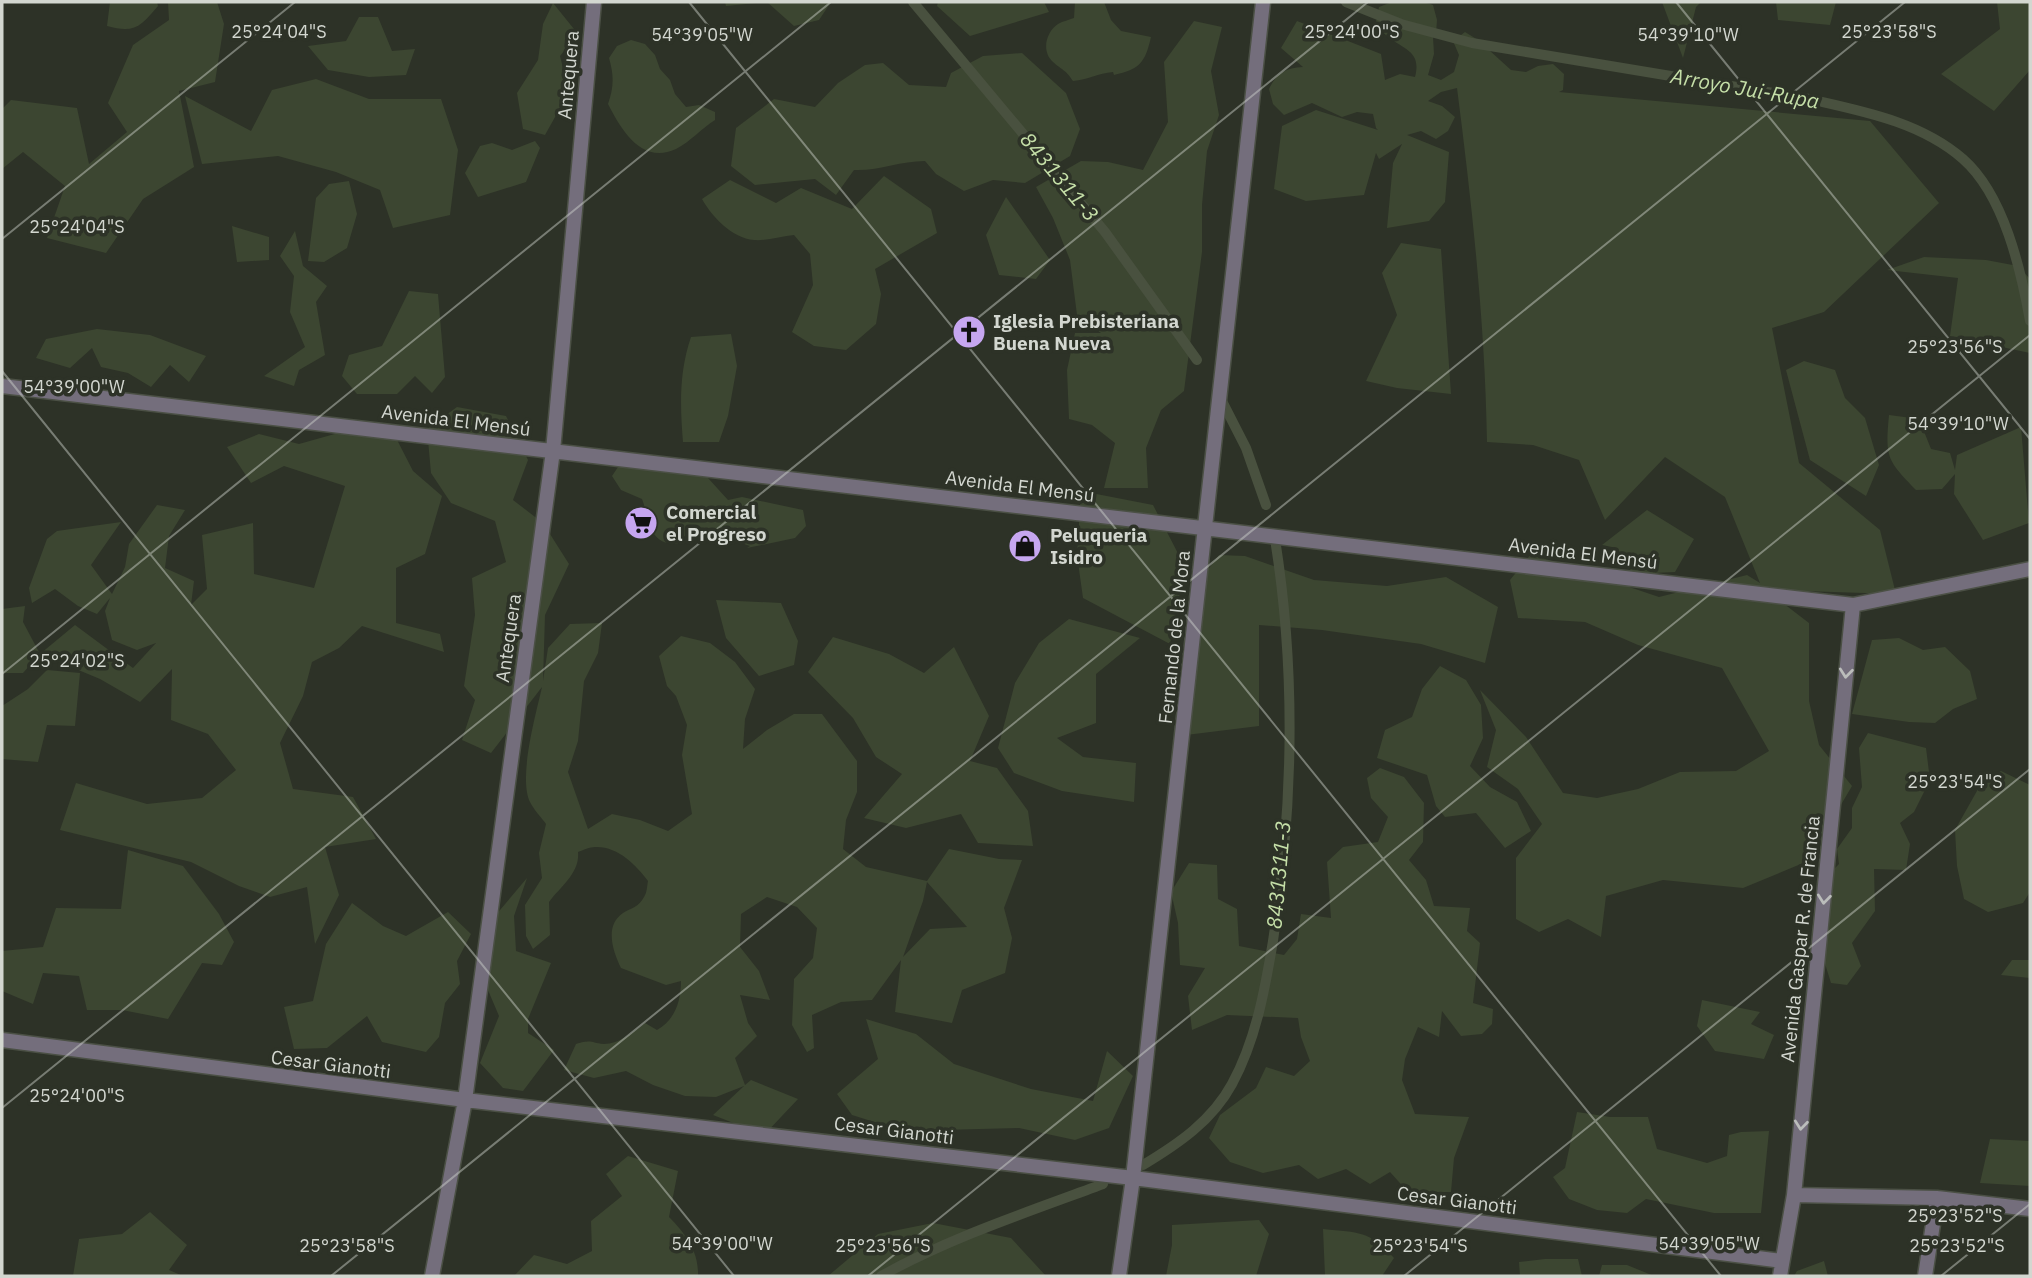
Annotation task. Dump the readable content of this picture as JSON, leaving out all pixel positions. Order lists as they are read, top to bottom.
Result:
{
  "streets": {
    "street": [
      "Antequera",
      "Avenida El Mensú",
      "Fernando de la Mora",
      "Avenida Gaspar R. de Francia",
      "Cesar Gianotti"
    ]
  },
  "crossings": [
    ["Antequera", "Avenida El Mensú"],
    ["Antequera", "Cesar Gianotti"],
    ["Avenida El Mensú", "Fernando de la Mora"],
    ["Avenida El Mensú", "Avenida Gaspar R. de Francia"],
    ["Fernando de la Mora", "Cesar Gianotti"],
    ["Avenida Gaspar R. de Francia", "Cesar Gianotti"]
  ],
  "one_way": ["Avenida Gaspar R. de Francia"],
  "water": ["Arroyo Jui-Rupa", "8431311-3"],
  "places": {
    "church": ["Iglesia Prebisteriana Buena Nueva"],
    "supermarket": ["Comercial el Progreso"],
    "shop": ["Peluqueria Isidro"]
  },
  "coordinates": [
    "25°24'04\"S",
    "25°24'00\"S",
    "25°23'58\"S",
    "54°39'05\"W",
    "54°39'10\"W",
    "25°23'56\"S",
    "54°39'00\"W",
    "25°24'02\"S",
    "25°23'54\"S",
    "25°23'52\"S"
  ]
}
